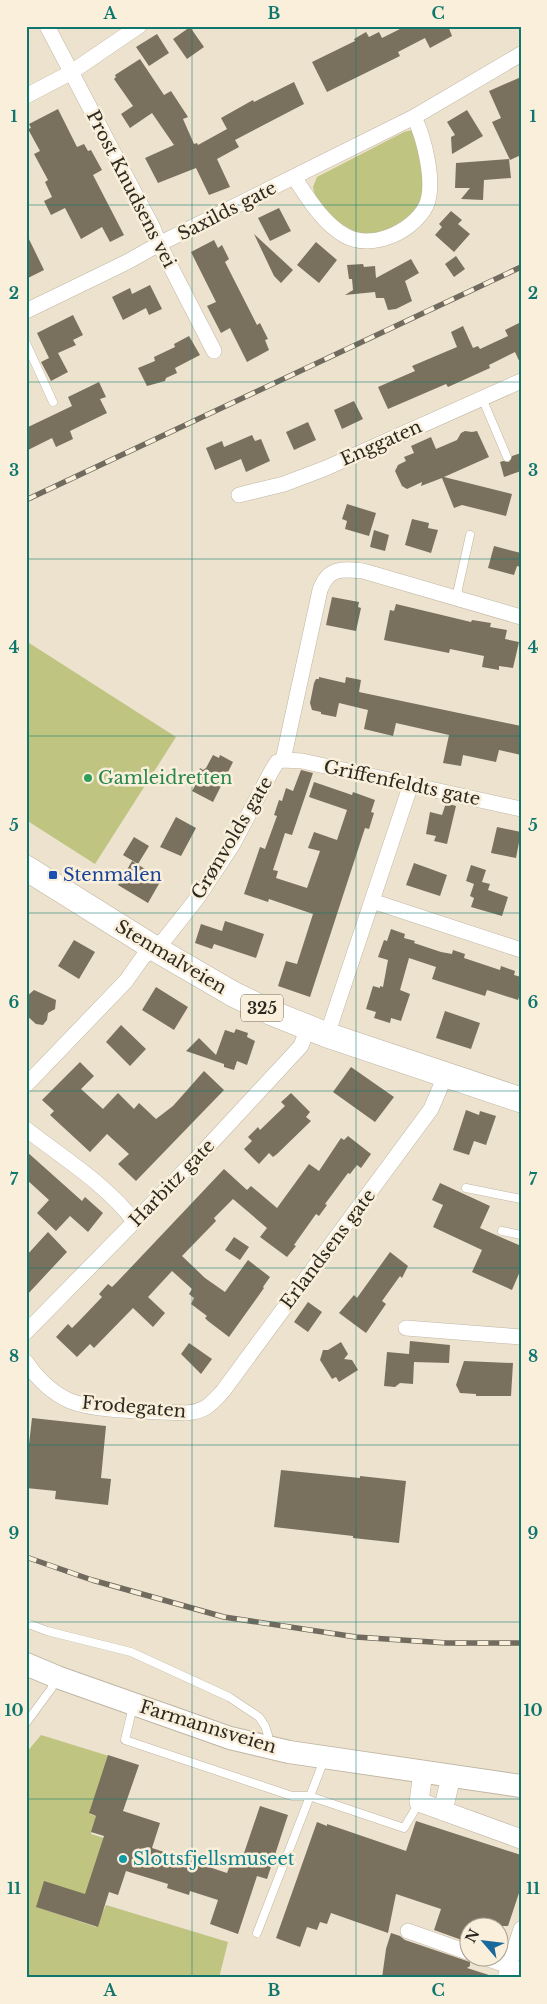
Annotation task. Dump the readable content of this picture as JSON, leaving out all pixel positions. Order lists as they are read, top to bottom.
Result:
{
  "streets": {
    "main road": ["Stenmalveien", "325", "Farmannsveien"],
    "street": [
      "Prost Knudsens vei",
      "Saxilds gate",
      "Enggaten",
      "Griffenfeldts gate",
      "Grønvolds gate",
      "Harbitz gate",
      "Erlandsens gate",
      "Frodegaten"
    ]
  },
  "crossings": [
    ["Prost Knudsens vei", "Saxilds gate"],
    ["Griffenfeldts gate", "Grønvolds gate"],
    ["Griffenfeldts gate", "Harbitz gate"],
    ["Grønvolds gate", "Stenmalveien"],
    ["Stenmalveien", "Harbitz gate"],
    ["Stenmalveien", "Erlandsens gate"],
    ["Erlandsens gate", "Frodegaten"]
  ],
  "places": {
    "other": ["Gamleidretten", "Slottsfjellsmuseet"],
    "transit": ["Stenmalen"]
  },
  "north": "top left",
  "grid": {
    "columns": ["A", "B", "C"],
    "rows": [
      "1",
      "2",
      "3",
      "4",
      "5",
      "6",
      "7",
      "8",
      "9",
      "10",
      "11"
    ]
  }
}
